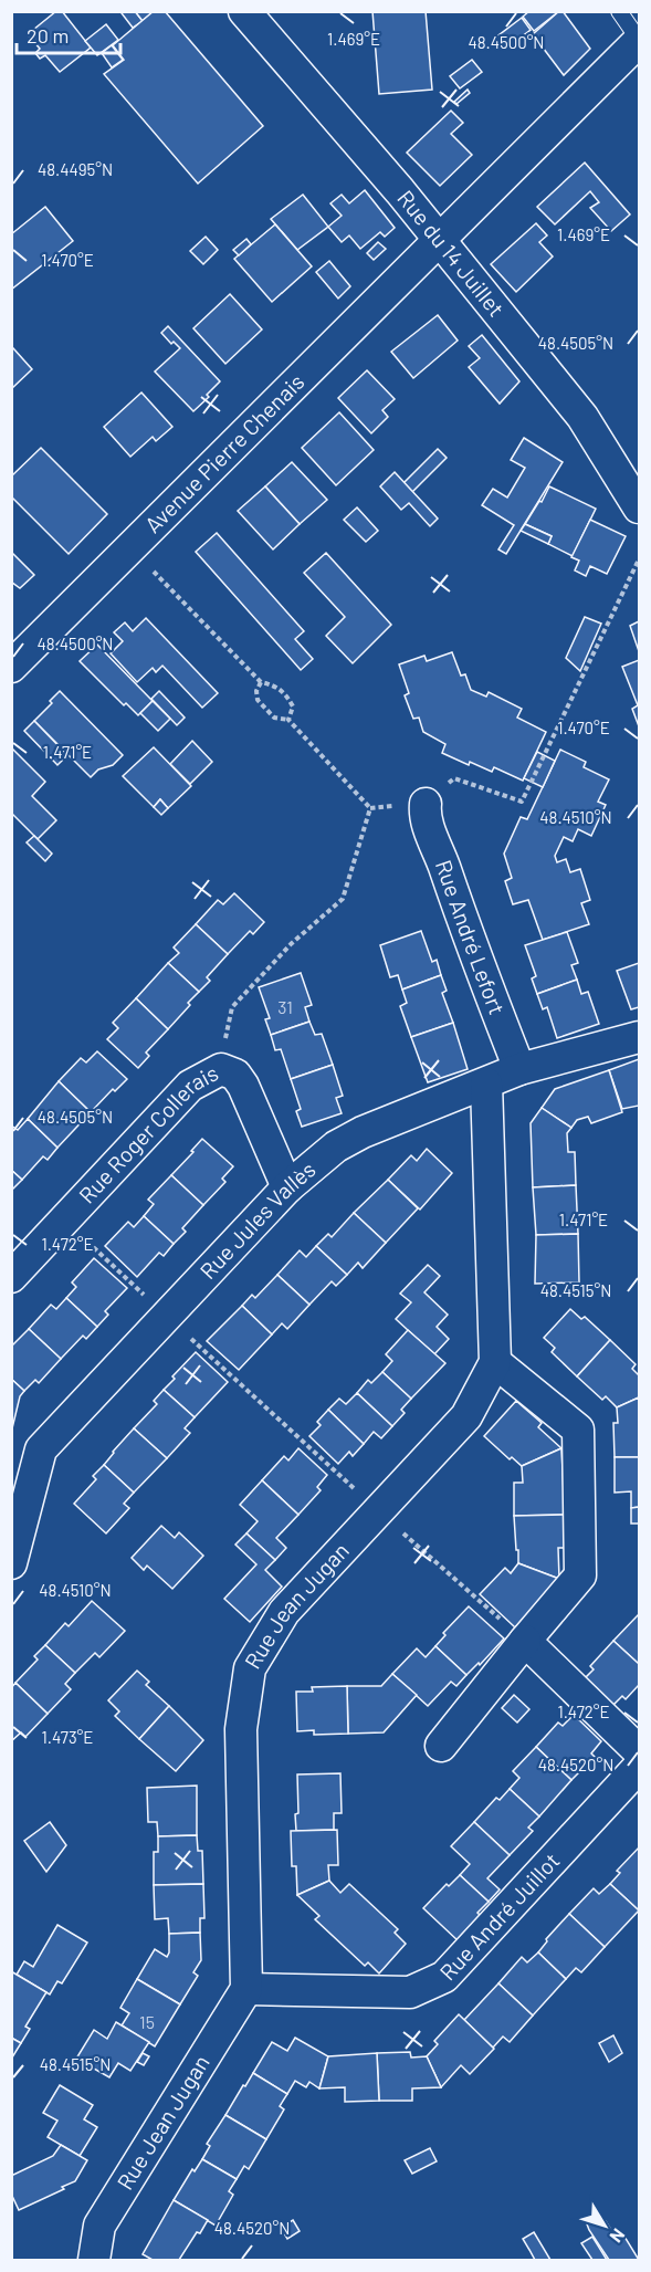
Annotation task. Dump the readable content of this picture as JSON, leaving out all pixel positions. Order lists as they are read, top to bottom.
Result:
{
  "streets": {
    "street": [
      "Rue du 14 Juillet",
      "Avenue Pierre Chenais",
      "Rue André Lefort",
      "Rue Roger Collerais",
      "Rue Jules Vallès",
      "Rue Jean Jugan",
      "Rue André Juillot"
    ]
  },
  "crossings": [
    ["Rue du 14 Juillet", "Avenue Pierre Chenais"],
    ["Rue André Lefort", "Rue Jules Vallès"],
    ["Rue Roger Collerais", "Rue Jules Vallès"],
    ["Rue Jules Vallès", "Rue Jean Jugan"],
    ["Rue Jean Jugan", "Rue André Juillot"]
  ],
  "house_numbers": ["31", "15"],
  "scale_bar": "20 m",
  "north": "bottom right",
  "coordinates": [
    "1.469°E",
    "48.4500°N",
    "48.4495°N",
    "1.470°E",
    "48.4505°N",
    "1.471°E",
    "48.4510°N",
    "1.472°E",
    "48.4515°N",
    "1.473°E",
    "48.4520°N"
  ]
}
